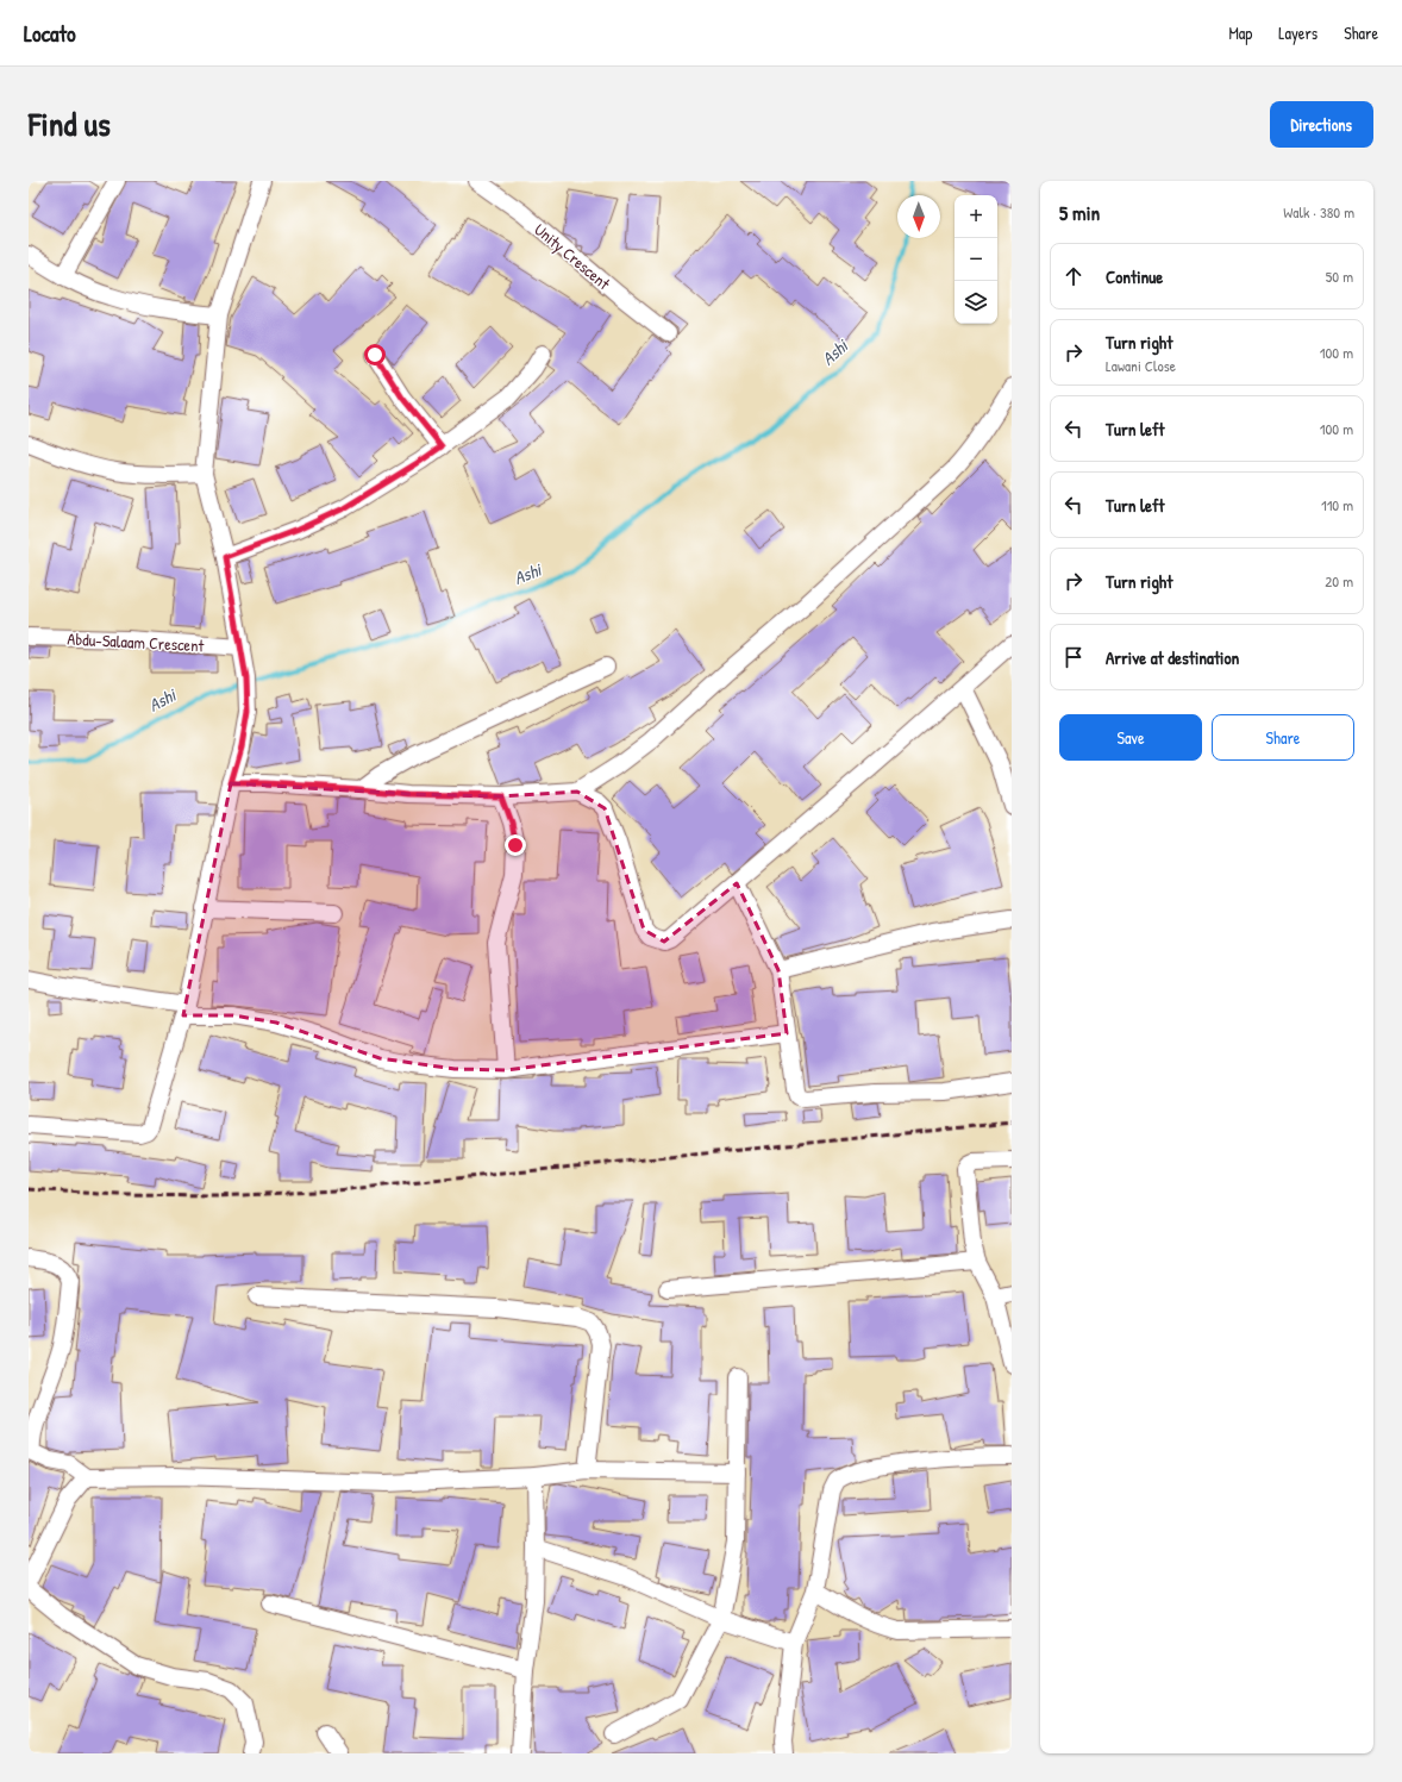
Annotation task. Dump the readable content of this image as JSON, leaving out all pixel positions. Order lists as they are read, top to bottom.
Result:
{
  "streets": {
    "street": ["Unity Crescent", "Abdu-Salaam Crescent"]
  },
  "water": ["Ashi"],
  "north": "bottom",
  "page": {
    "header": "Locato",
    "nav": ["Map", "Layers", "Share"],
    "title": "Find us",
    "buttons": [
      "Directions",
      ["Save", "Share"]
    ],
    "heading": ["5 min", "Walk · 380 m"],
    "map_buttons": ["+", "−"],
    "list": [
      ["Continue", "50 m"],
      ["Turn right", "Lawani Close", "100 m"],
      ["Turn left", "100 m"],
      ["Turn left", "110 m"],
      ["Turn right", "20 m"],
      "Arrive at destination"
    ]
  }
}
